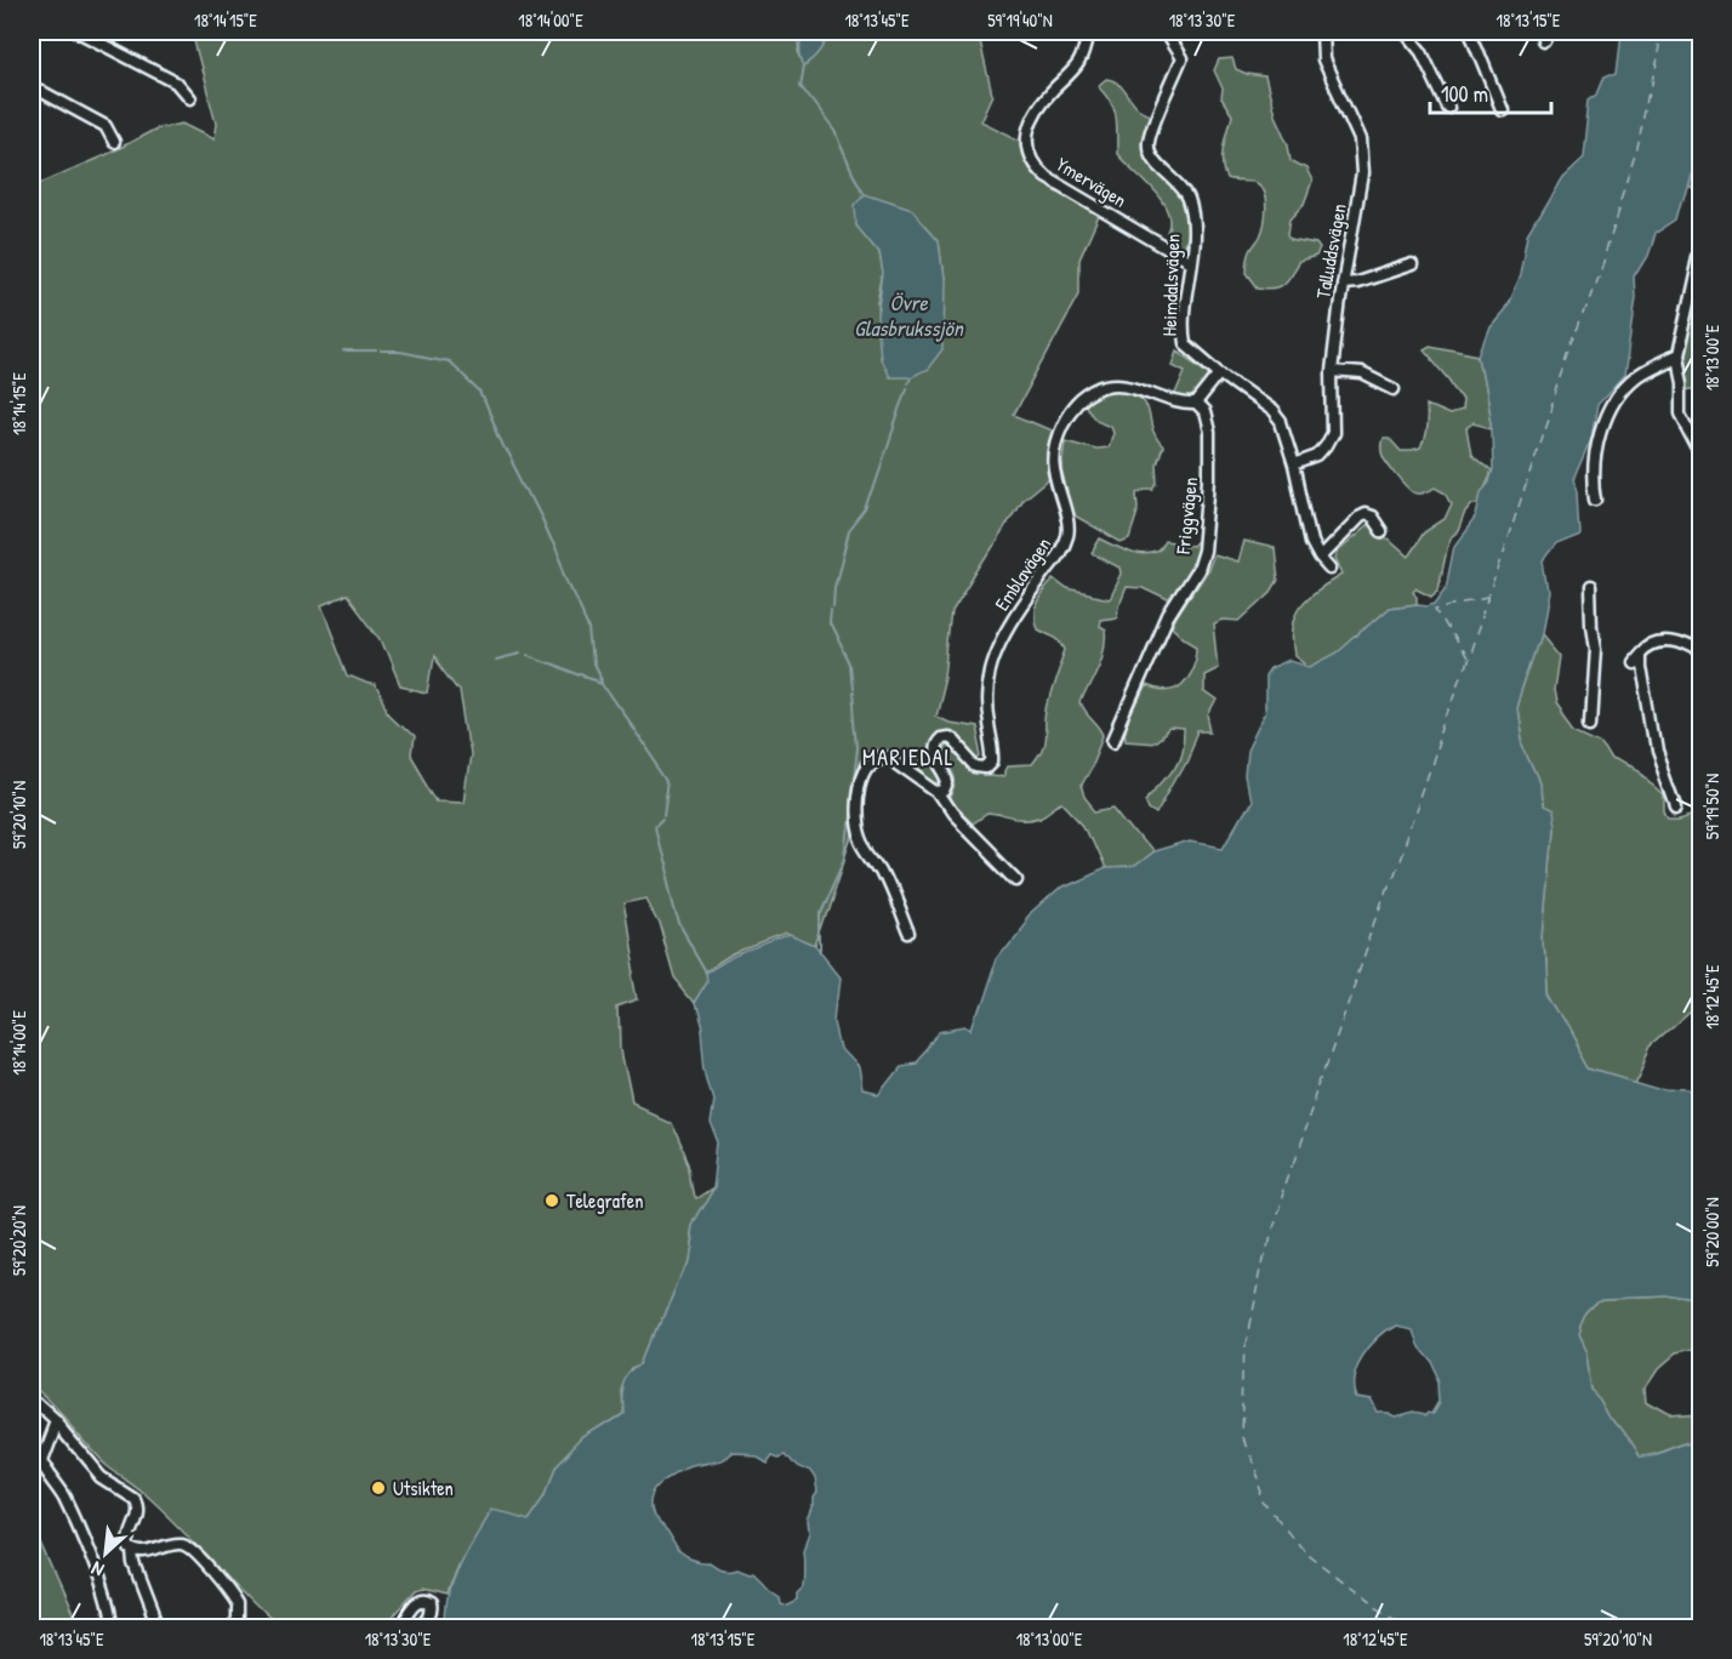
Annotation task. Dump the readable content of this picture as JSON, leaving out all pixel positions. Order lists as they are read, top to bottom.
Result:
{
  "streets": {
    "street": [
      "Ymervägen",
      "Talluddsvägen",
      "Heimdalsvägen",
      "Friggvägen",
      "Emblavägen"
    ]
  },
  "crossings": [
    ["Ymervägen", "Heimdalsvägen"],
    ["Talluddsvägen", "Heimdalsvägen"],
    ["Friggvägen", "Emblavägen"]
  ],
  "districts": ["MARIEDAL"],
  "water": ["Övre Glasbrukssjön"],
  "places": ["Telegrafen", "Utsikten"],
  "scale_bar": "100 m",
  "north": "bottom left",
  "coordinates": [
    "18°14'15\"E",
    "18°14'00\"E",
    "18°13'45\"E",
    "59°19'40\"N",
    "18°13'30\"E",
    "18°13'15\"E",
    "18°13'00\"E",
    "59°19'50\"N",
    "59°20'10\"N",
    "18°12'45\"E",
    "59°20'00\"N",
    "59°20'20\"N"
  ]
}
